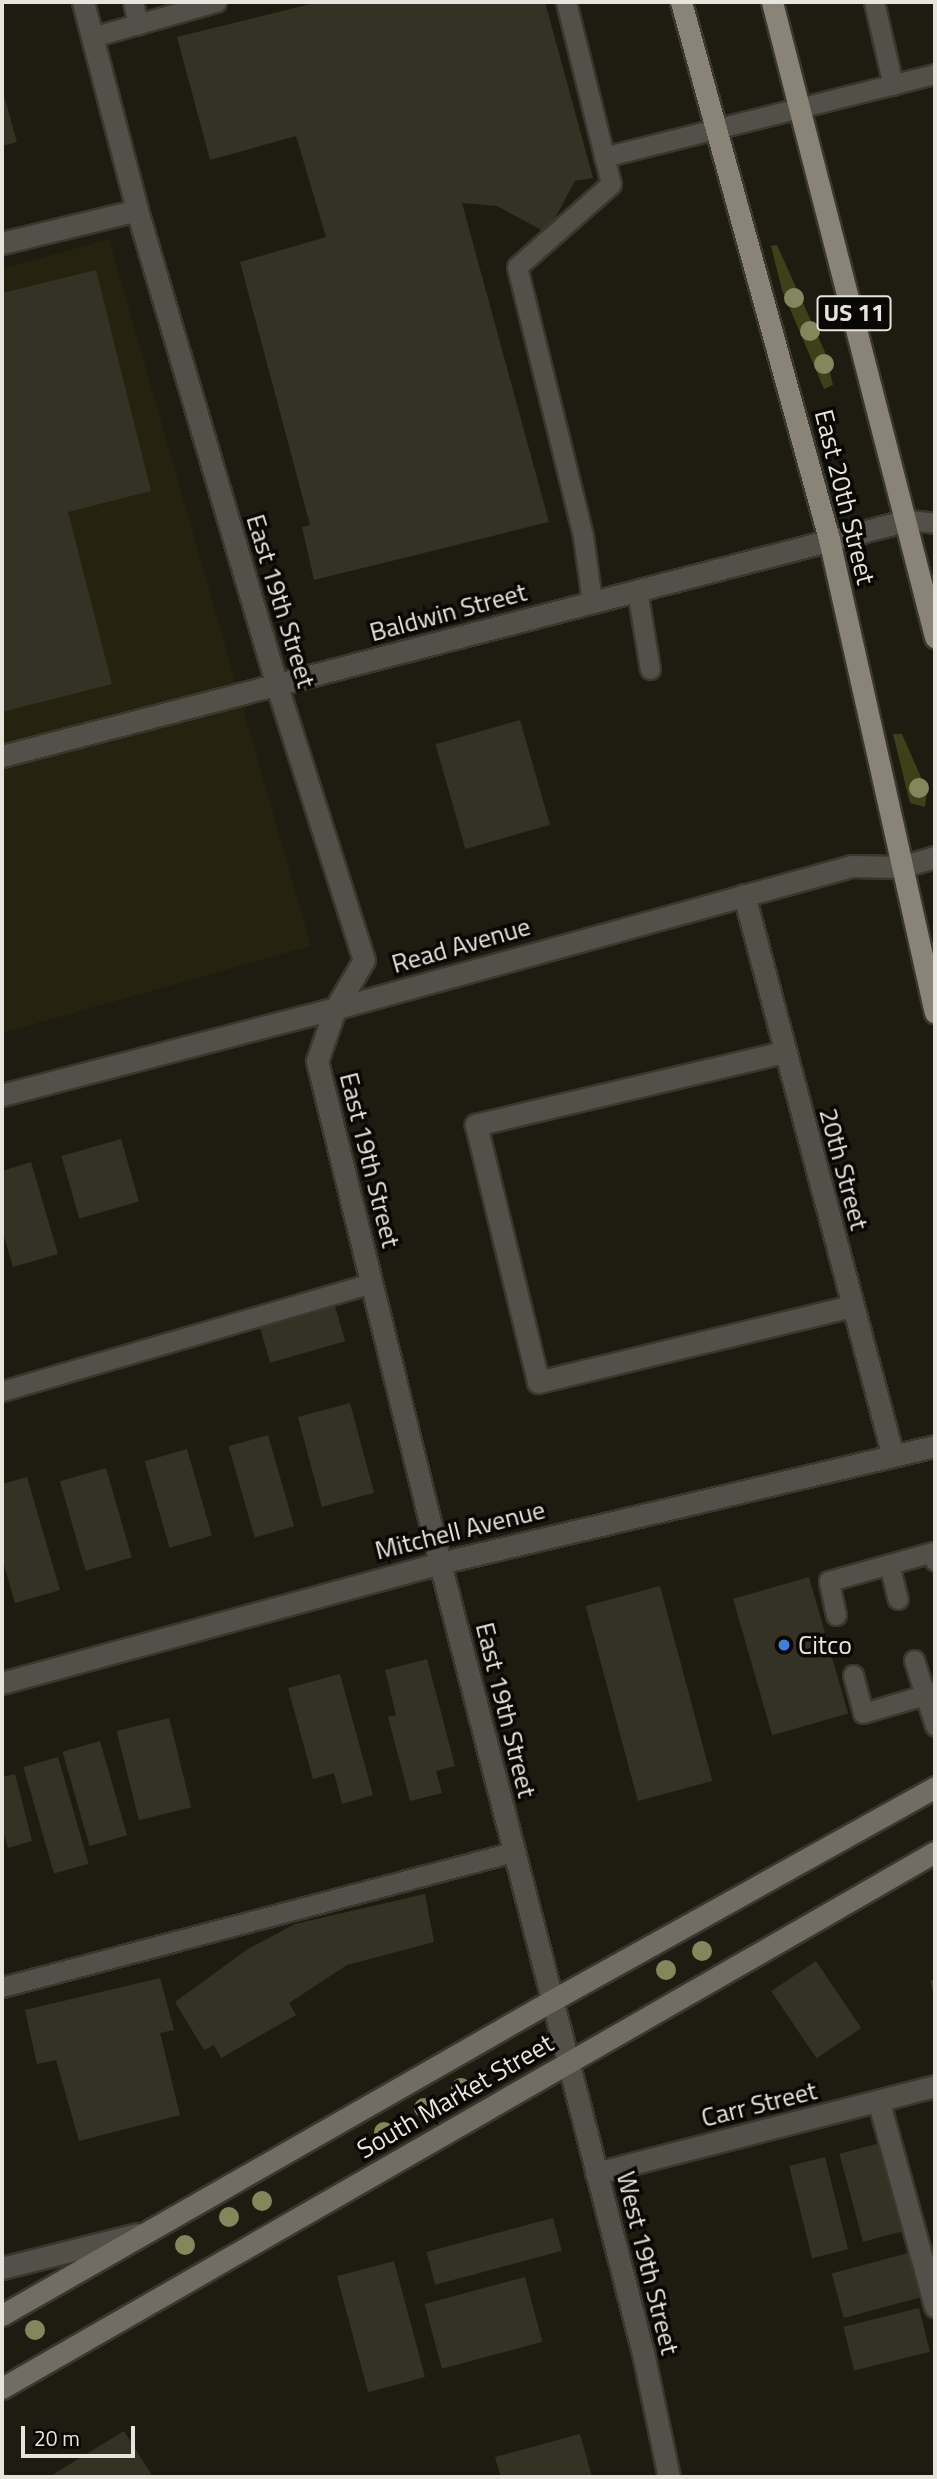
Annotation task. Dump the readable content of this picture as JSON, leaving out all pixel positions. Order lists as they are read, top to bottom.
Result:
{
  "streets": {
    "main road": ["US 11", "East 20th Street", "South Market Street"],
    "street": [
      "East 19th Street",
      "Baldwin Street",
      "Read Avenue",
      "20th Street",
      "Mitchell Avenue",
      "Carr Street",
      "West 19th Street"
    ]
  },
  "crossings": [
    ["East 20th Street", "Baldwin Street"],
    ["East 20th Street", "Read Avenue"],
    ["East 19th Street", "Baldwin Street"],
    ["East 19th Street", "Read Avenue"],
    ["East 19th Street", "Mitchell Avenue"],
    ["East 19th Street", "South Market Street"],
    ["East 19th Street", "West 19th Street"],
    ["Read Avenue", "20th Street"],
    ["20th Street", "Mitchell Avenue"],
    ["South Market Street", "West 19th Street"],
    ["Carr Street", "West 19th Street"]
  ],
  "places": ["Citco"],
  "scale_bar": "20 m"
}
